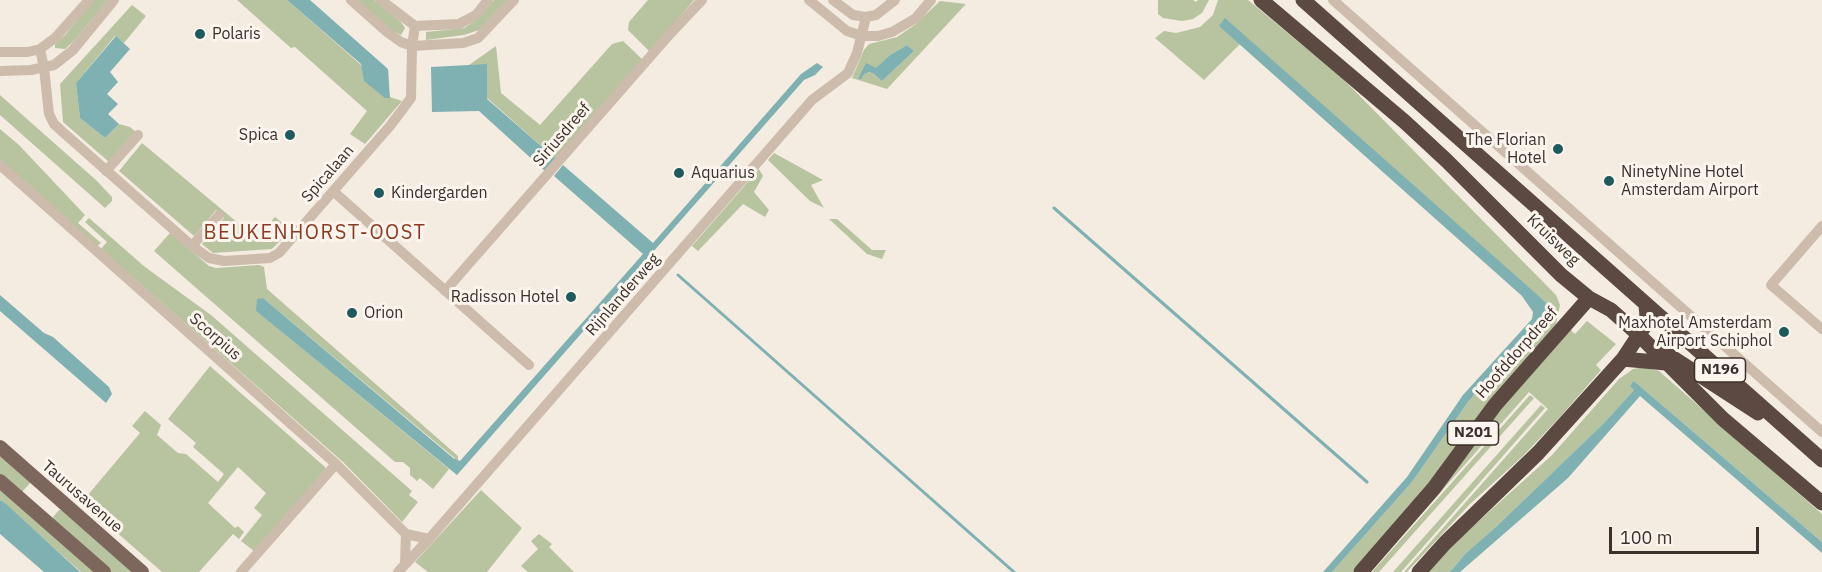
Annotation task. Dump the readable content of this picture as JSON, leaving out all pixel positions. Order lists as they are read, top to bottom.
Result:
{
  "streets": {
    "highway": [
      "Kruisweg",
      "Hoofddorpdreef",
      "N196",
      "N201"
    ],
    "main road": ["Taurusavenue"],
    "street": [
      "Siriusdreef",
      "Spicalaan",
      "Rijnlanderweg",
      "Scorpius"
    ]
  },
  "crossings": [
    ["Kruisweg", "Hoofddorpdreef"],
    ["Kruisweg", "N196"]
  ],
  "districts": ["BEUKENHORST-OOST"],
  "places": [
    "Polaris",
    "Spica",
    "The Florian Hotel",
    "Aquarius",
    "NinetyNine Hotel Amsterdam Airport",
    "Kindergarden",
    "Radisson Hotel",
    "Orion",
    "Maxhotel Amsterdam Airport Schiphol"
  ],
  "scale_bar": "100 m"
}
